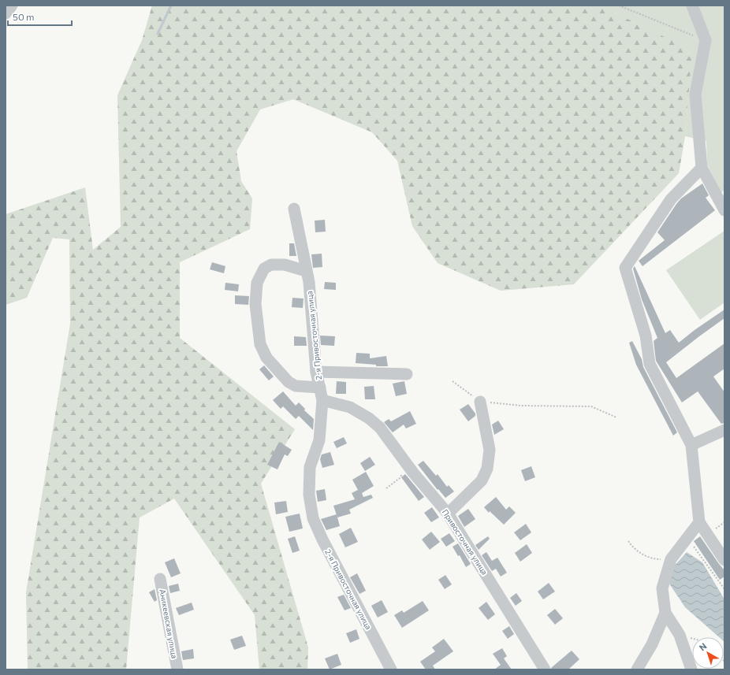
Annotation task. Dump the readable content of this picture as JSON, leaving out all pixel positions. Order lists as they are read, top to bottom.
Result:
{
  "streets": {
    "street": ["2-я Привосточная улица", "Привосточная улица", "Аникеевская улица"]
  },
  "crossings": [
    ["2-я Привосточная улица", "Привосточная улица"]
  ],
  "scale_bar": "50 m",
  "north": "top left"
}
